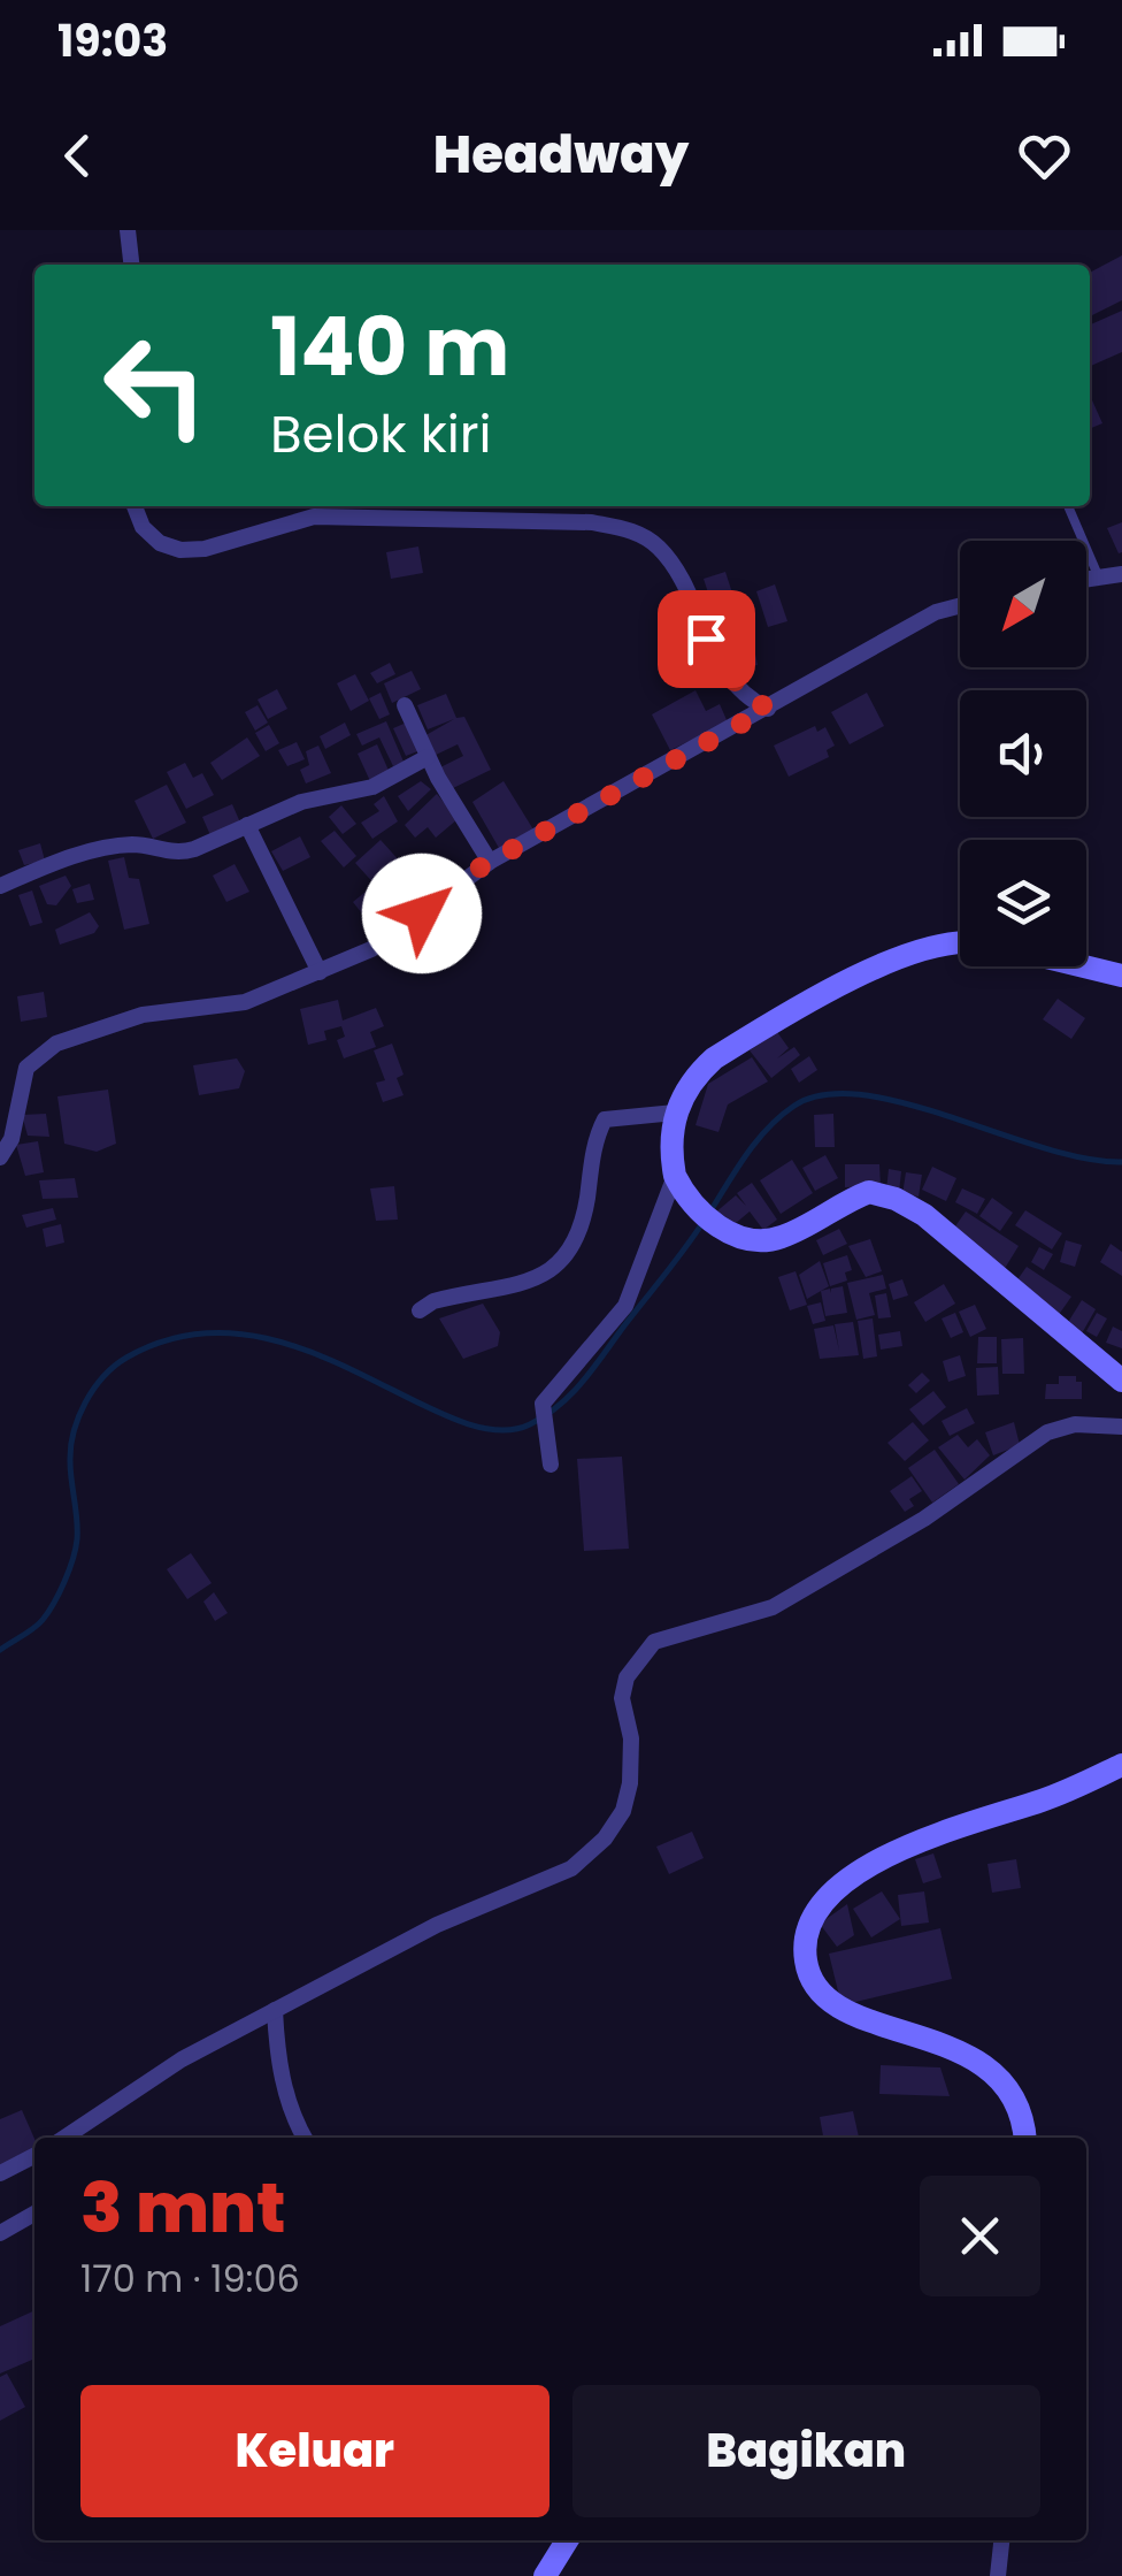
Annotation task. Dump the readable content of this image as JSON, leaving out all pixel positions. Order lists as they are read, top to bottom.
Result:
{
  "north": "bottom left",
  "page": {
    "status": "19:03",
    "header": "Headway",
    "turn": ["140 m", "Belok kiri"],
    "heading": ["3 mnt", "170 m · 19:06"],
    "buttons": ["Keluar", "Bagikan"]
  }
}
